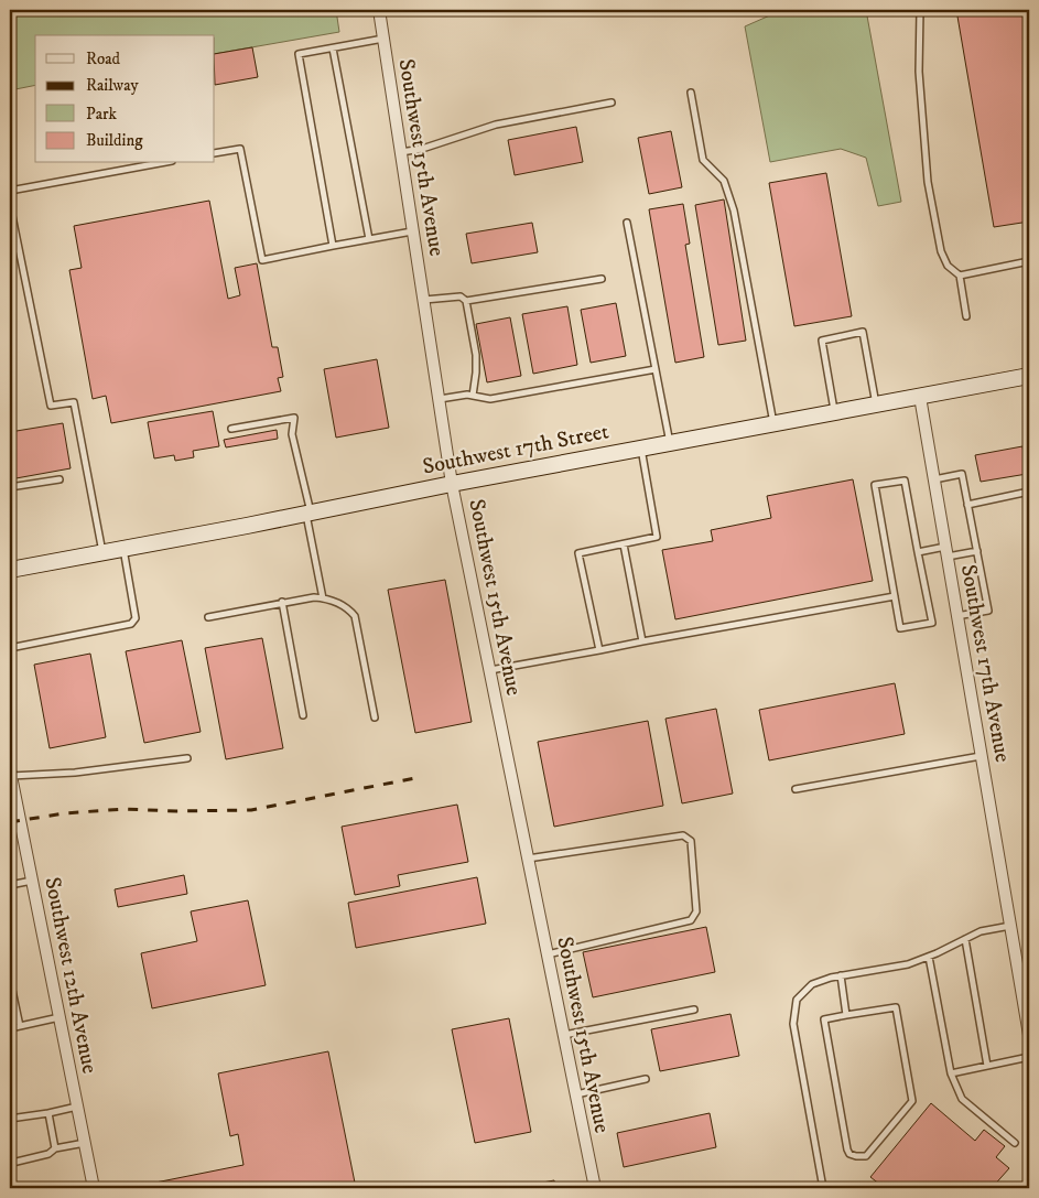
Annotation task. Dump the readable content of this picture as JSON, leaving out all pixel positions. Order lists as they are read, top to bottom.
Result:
{
  "streets": {
    "main road": ["Southwest 17th Street"],
    "street": ["Southwest 15th Avenue", "Southwest 17th Avenue", "Southwest 12th Avenue"]
  },
  "crossings": [
    ["Southwest 15th Avenue", "Southwest 17th Street"],
    ["Southwest 17th Street", "Southwest 17th Avenue"]
  ],
  "legend": [
    "Road",
    "Railway",
    "Park",
    "Building"
  ]
}
